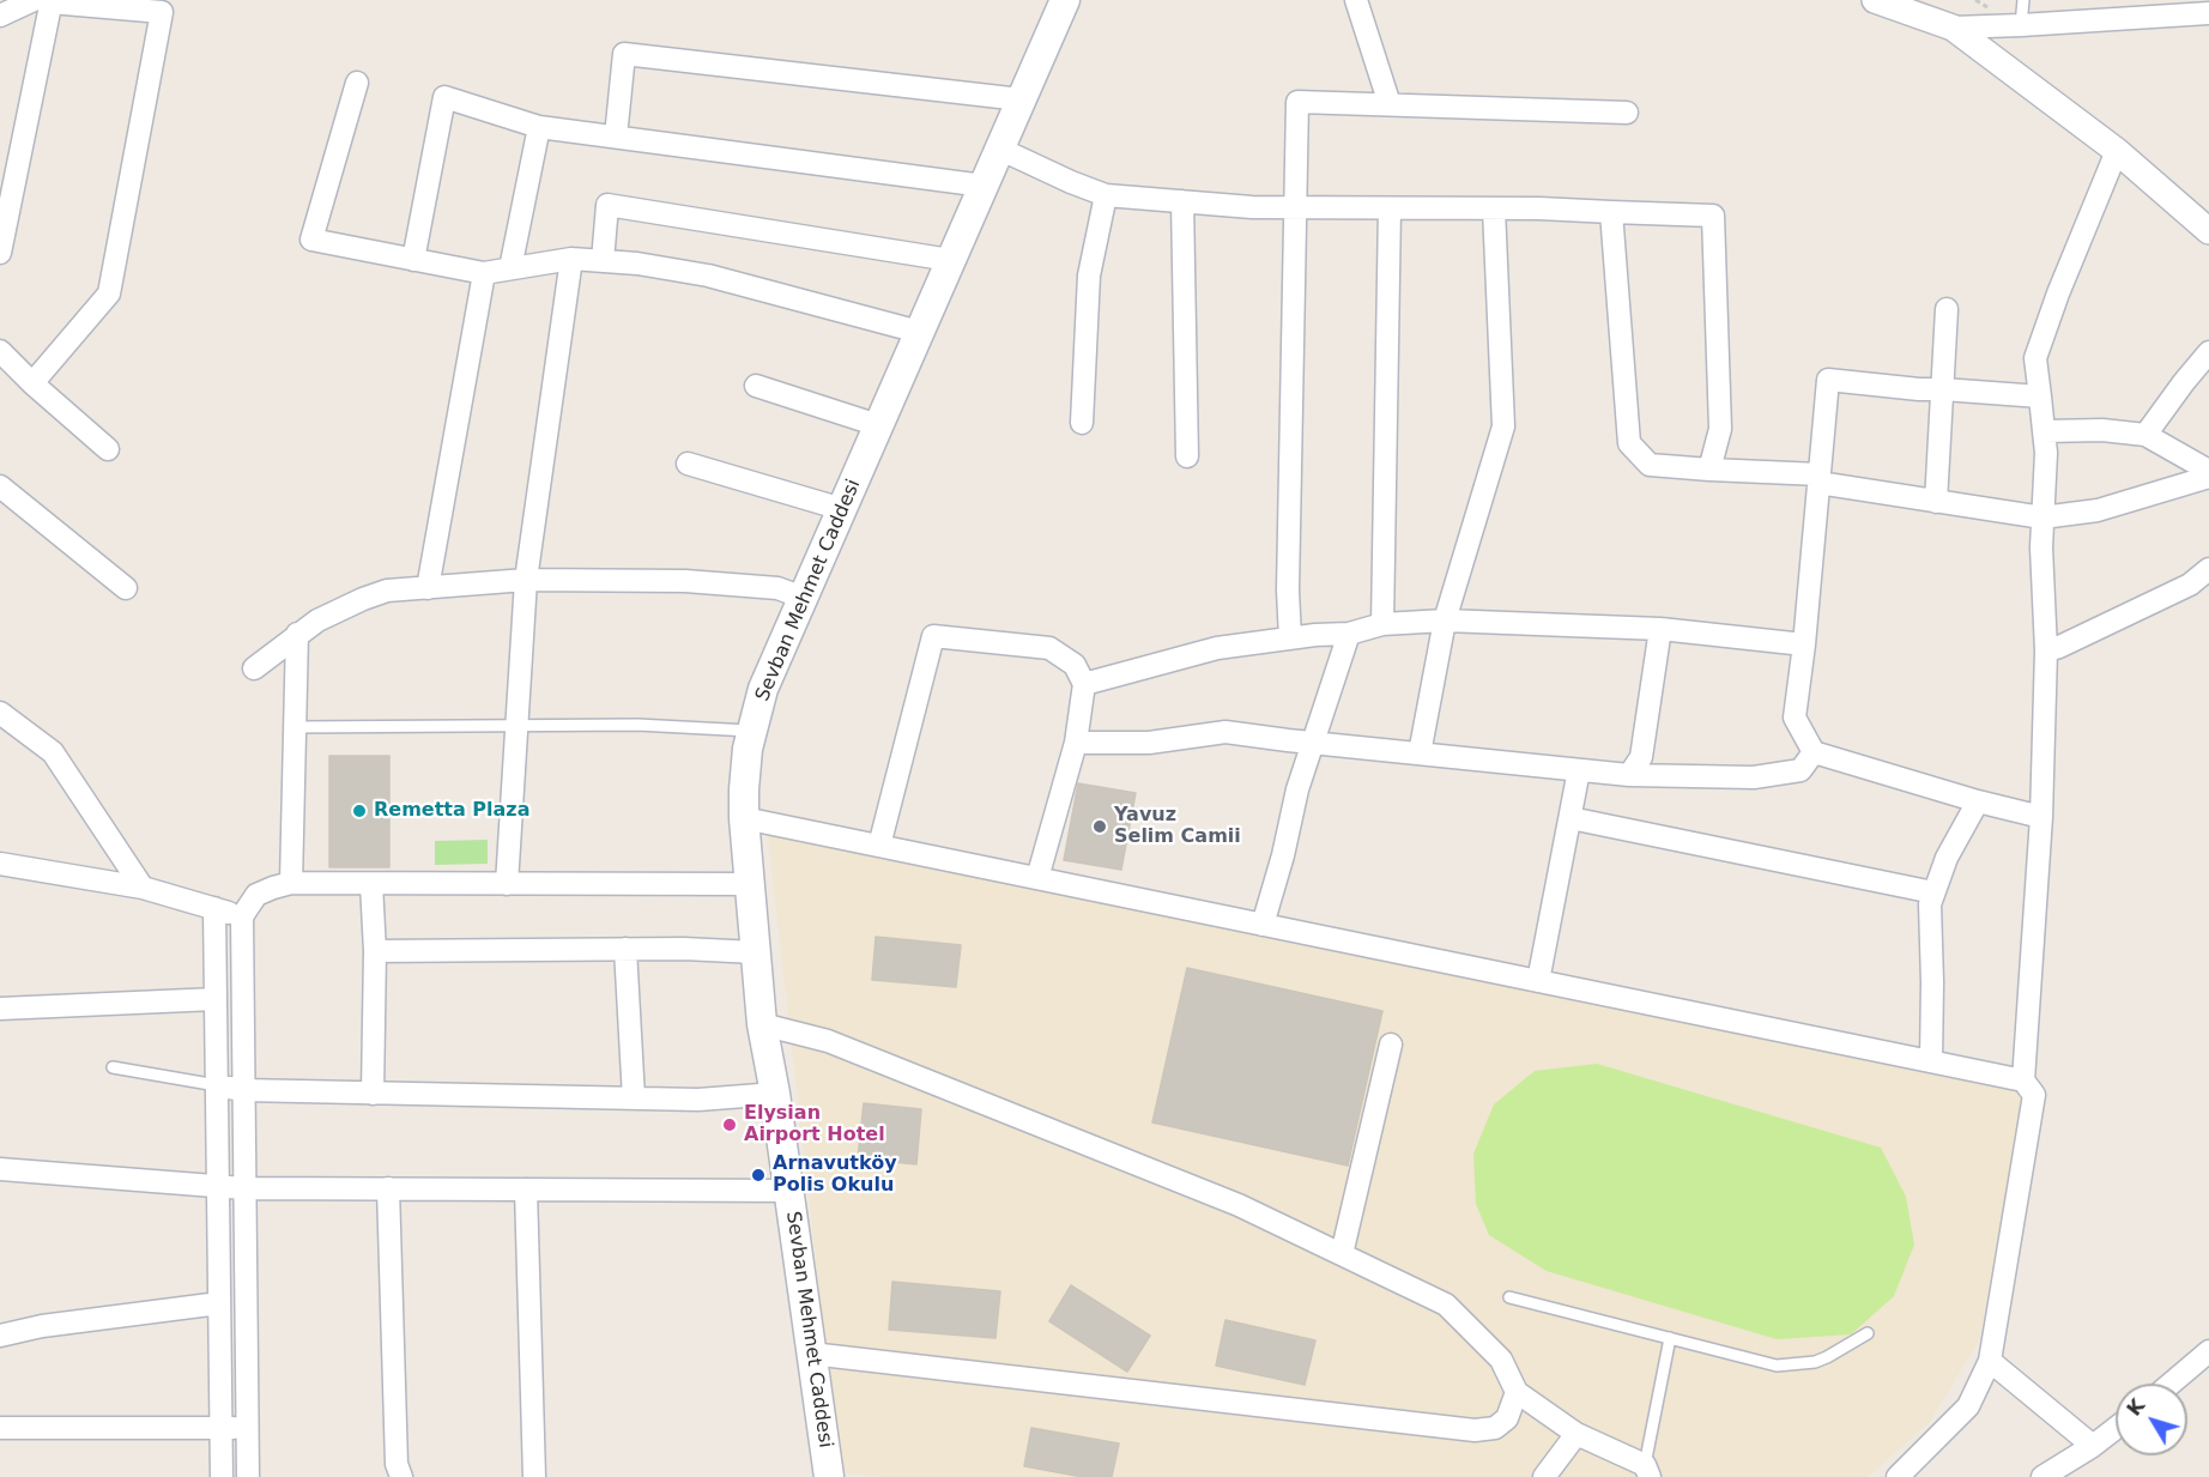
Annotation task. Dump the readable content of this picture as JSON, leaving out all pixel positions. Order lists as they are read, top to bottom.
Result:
{
  "streets": {
    "main road": ["Sevban Mehmet Caddesi"]
  },
  "places": [
    "Remetta Plaza",
    "Yavuz Selim Camii",
    "Elysian Airport Hotel",
    "Arnavutköy Polis Okulu"
  ],
  "north": "top left"
}
